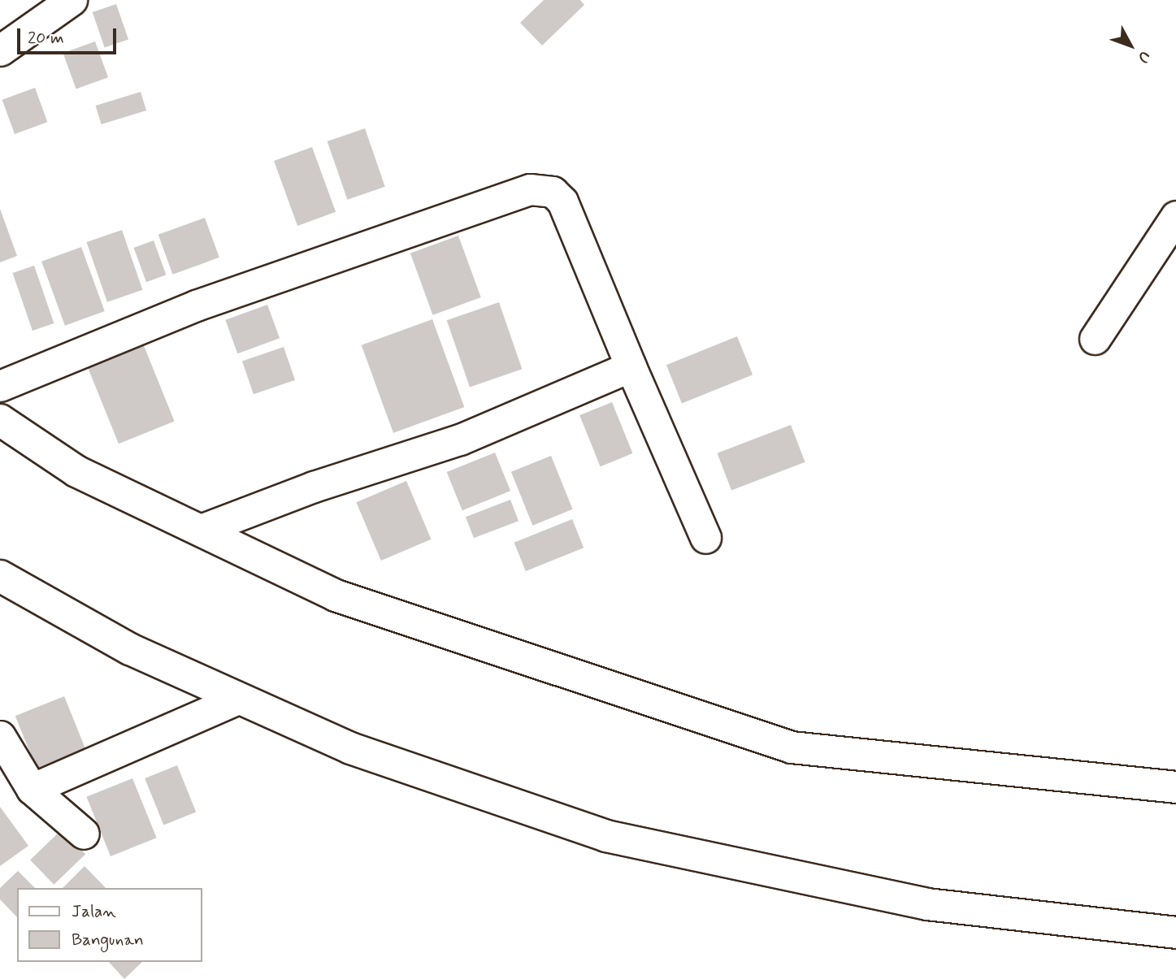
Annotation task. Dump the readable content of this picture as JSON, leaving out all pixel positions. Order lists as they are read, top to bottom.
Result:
{
  "legend": ["Jalan", "Bangunan"],
  "scale_bar": "20 m",
  "north": "bottom right"
}
